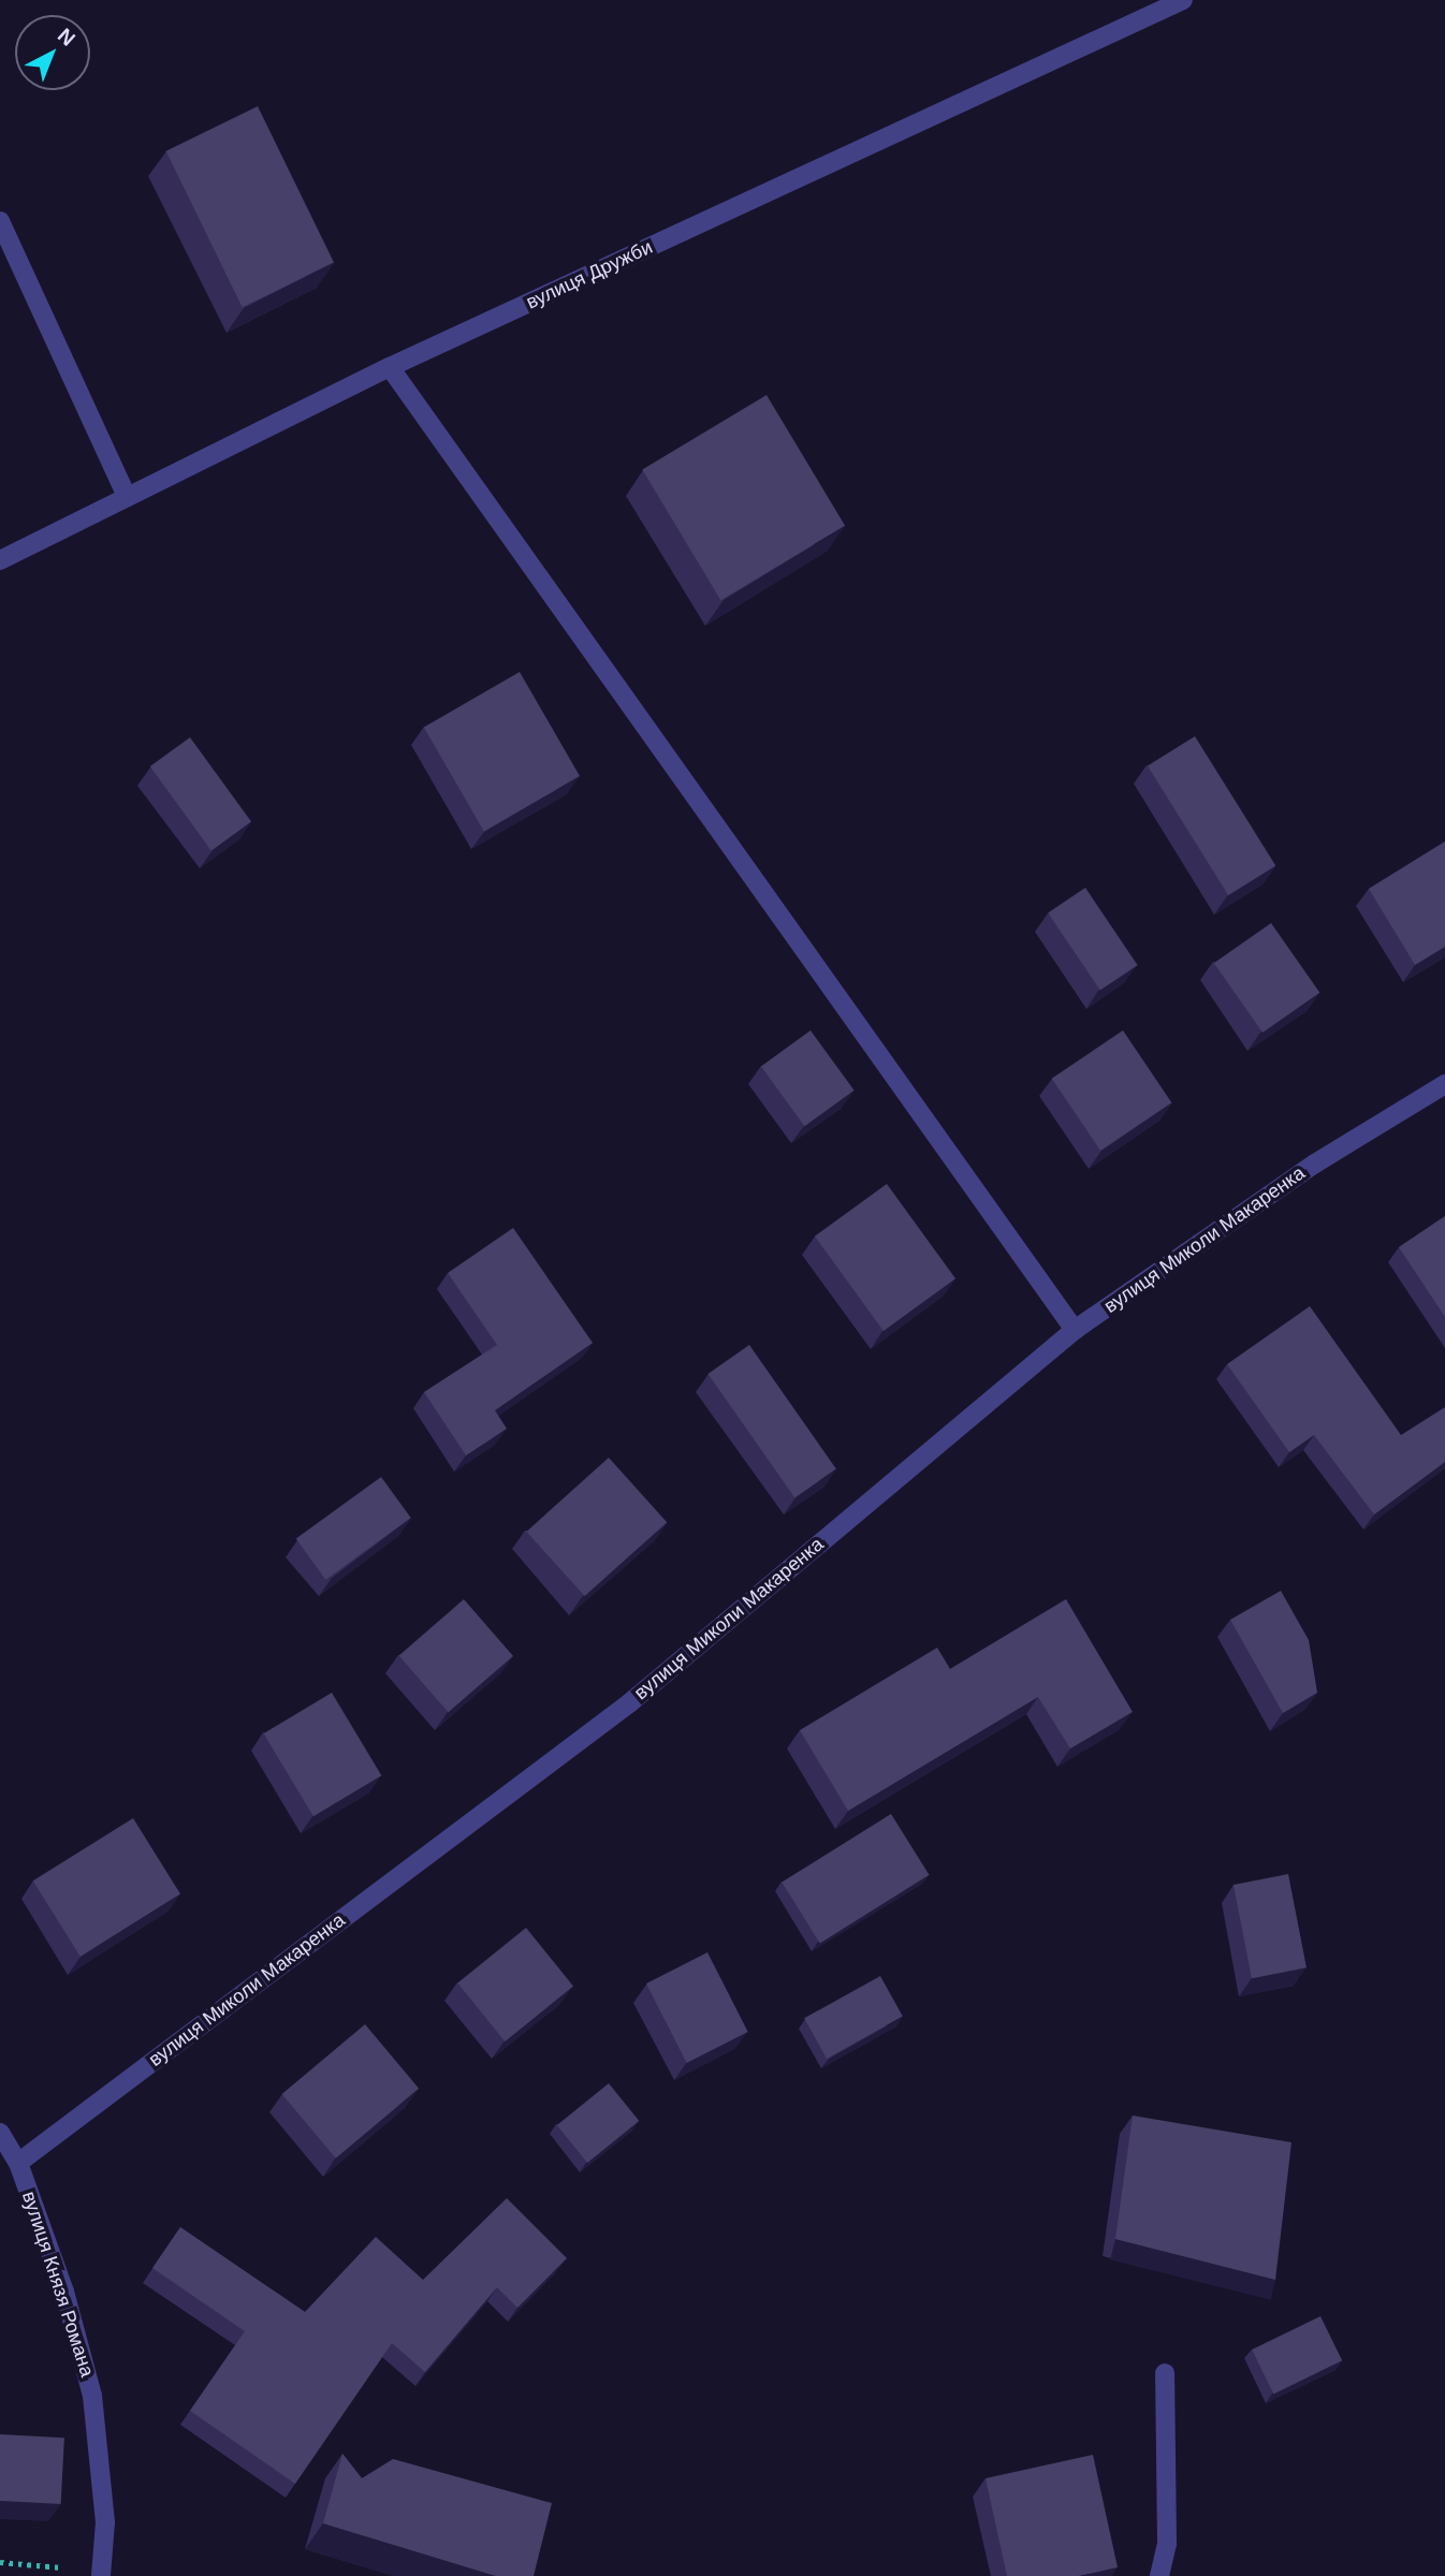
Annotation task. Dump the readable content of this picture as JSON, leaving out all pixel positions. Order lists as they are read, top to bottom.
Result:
{
  "streets": {
    "street": ["вулиця Дружби", "вулиця Миколи Макаренка", "вулиця Князя Романа"]
  },
  "crossings": [
    ["вулиця Миколи Макаренка", "вулиця Князя Романа"]
  ],
  "north": "top right"
}
